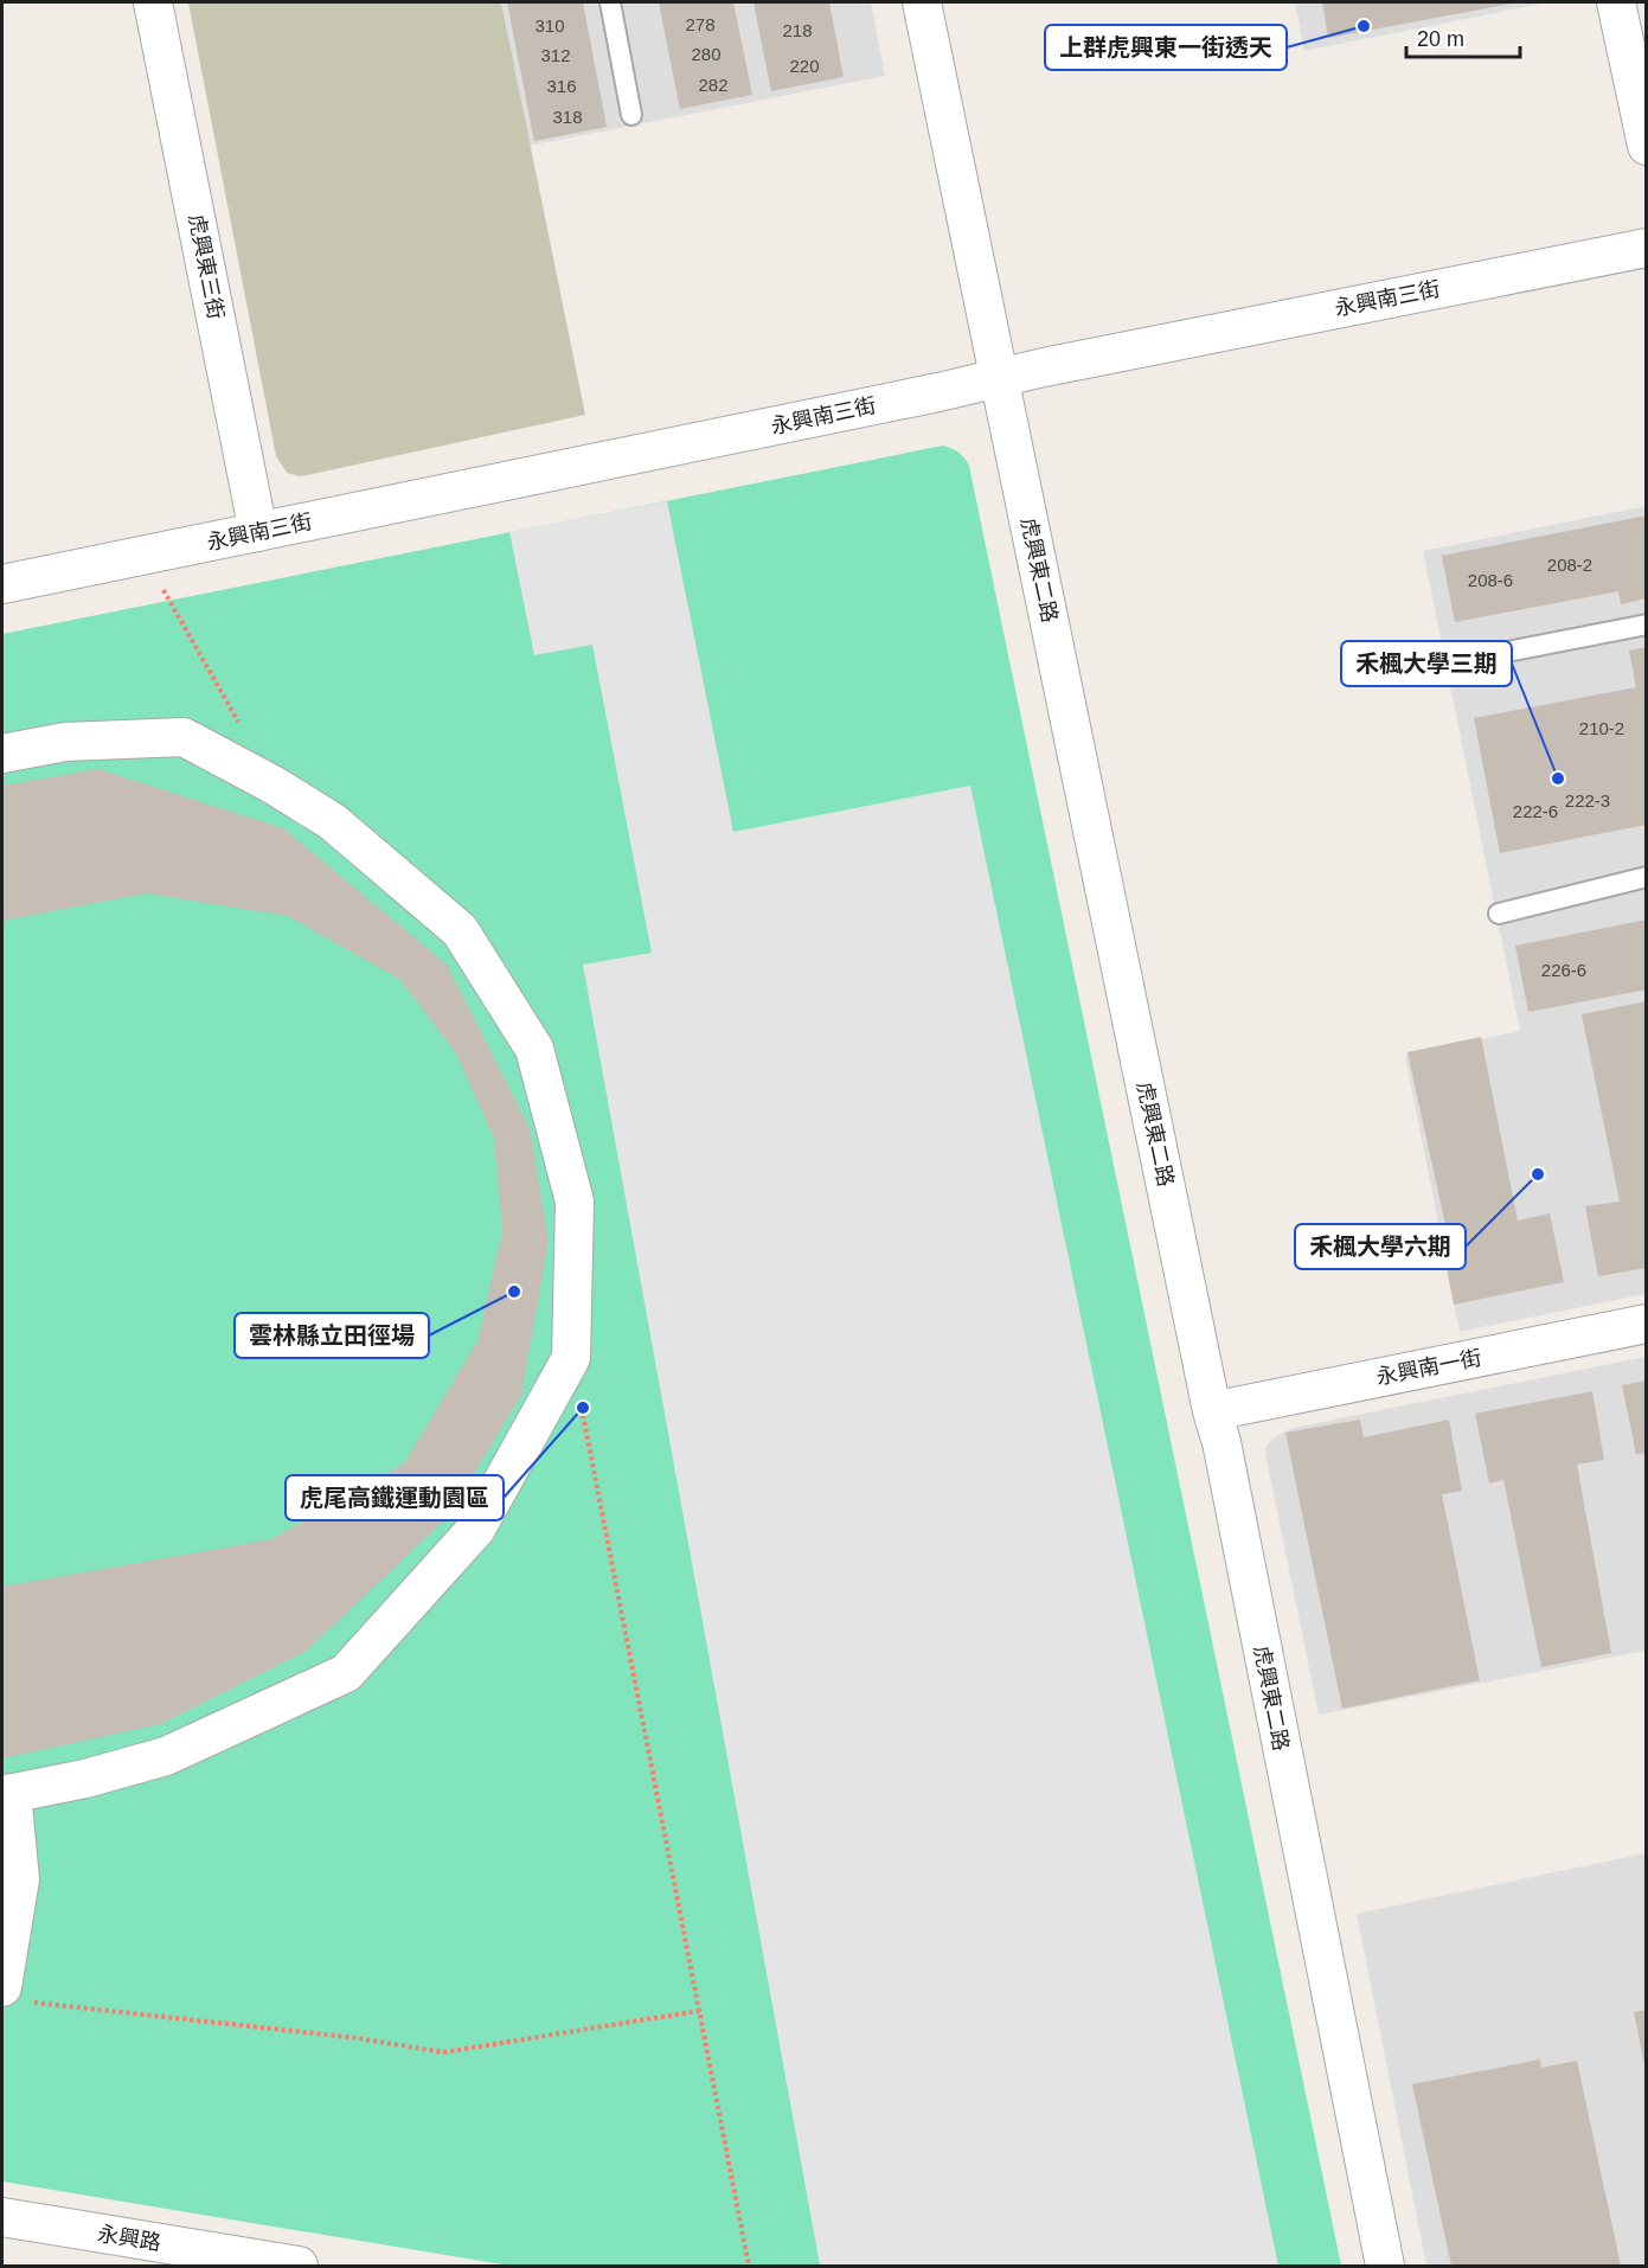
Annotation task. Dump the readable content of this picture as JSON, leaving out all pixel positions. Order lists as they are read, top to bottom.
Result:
{
  "streets": {
    "street": [
      "虎興東三街",
      "永興南三街",
      "虎興東二路",
      "永興南一街",
      "永興路"
    ]
  },
  "crossings": [
    ["虎興東三街", "永興南三街"],
    ["永興南三街", "虎興東二路"],
    ["虎興東二路", "永興南一街"]
  ],
  "places": [
    "上群虎興東一街透天",
    "禾楓大學三期",
    "禾楓大學六期",
    "雲林縣立田徑場",
    "虎尾高鐵運動園區"
  ],
  "house_numbers": [
    "278",
    "310",
    "218",
    "280",
    "312",
    "220",
    "282",
    "316",
    "318",
    "208-2",
    "208-6",
    "210-2",
    "222-3",
    "222-6",
    "226-6"
  ],
  "scale_bar": "20 m"
}
